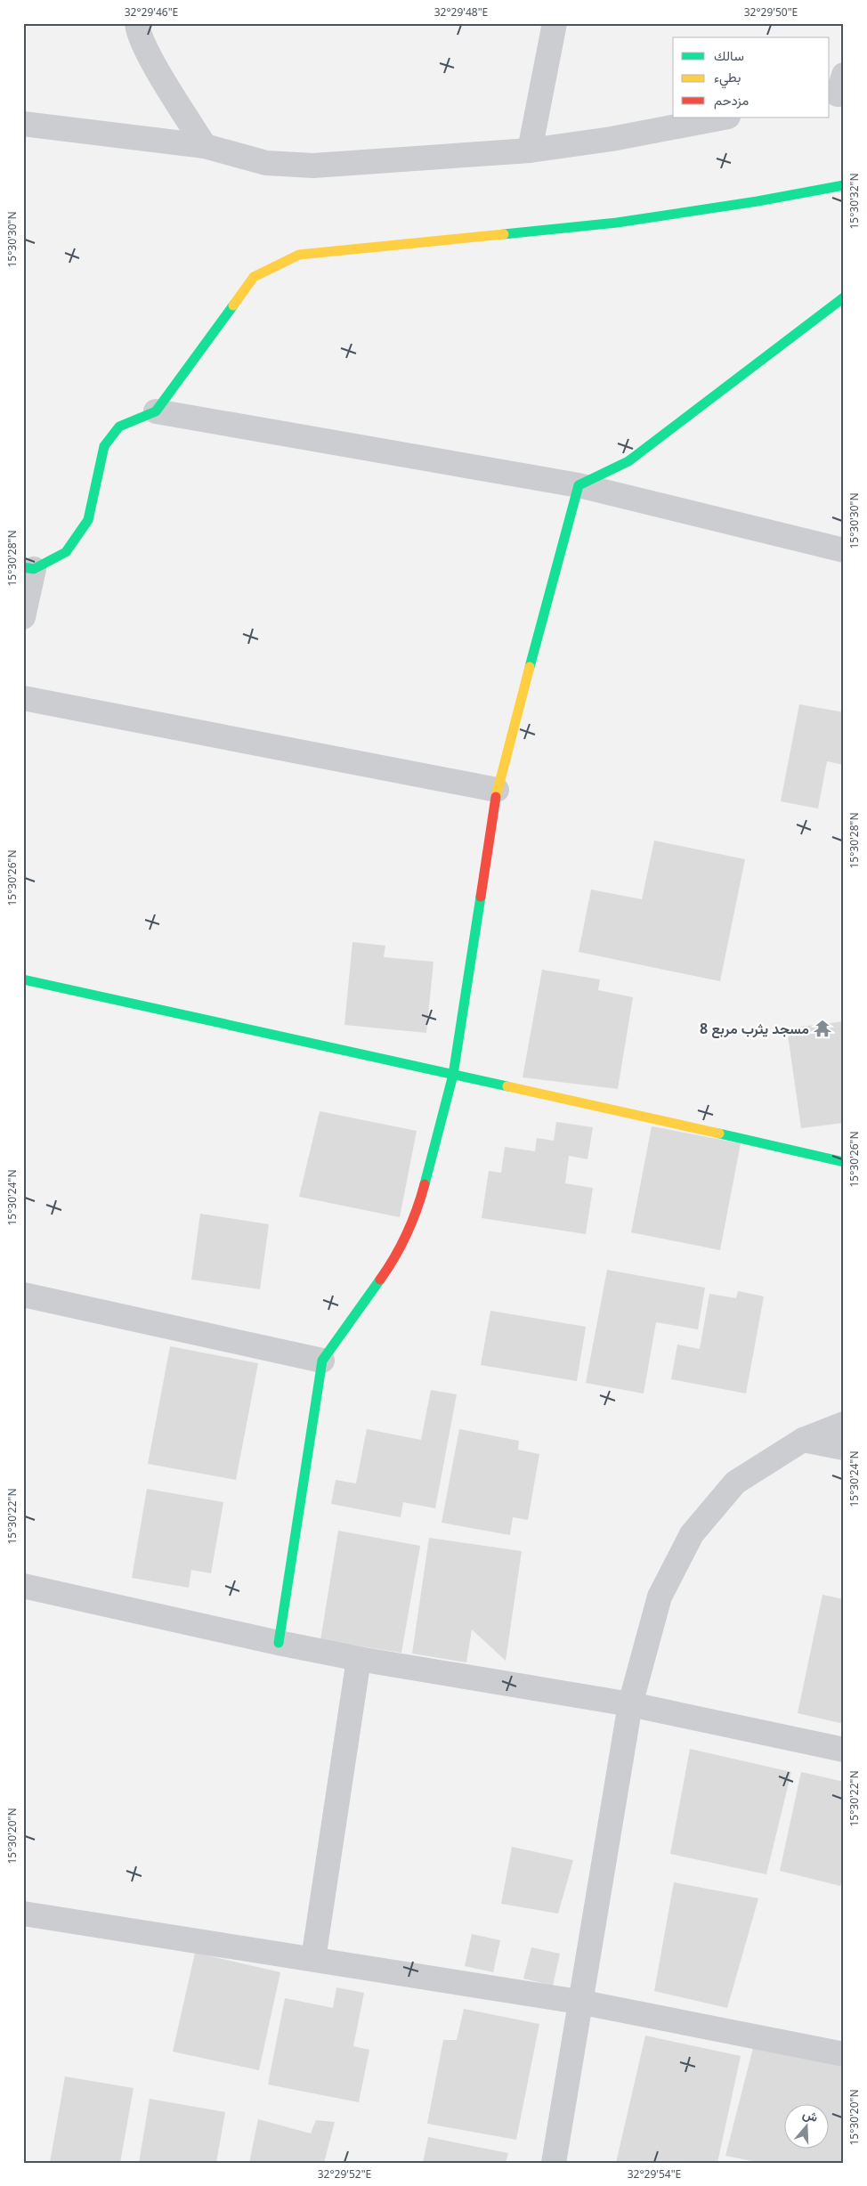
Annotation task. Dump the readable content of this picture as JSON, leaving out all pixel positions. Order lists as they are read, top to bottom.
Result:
{
  "places": {
    "temple": ["مسجد يثرب مربع 8"]
  },
  "legend": ["سالك", "بطيء", "مزدحم"],
  "north": "top",
  "coordinates": [
    "32°29'46\"E",
    "32°29'48\"E",
    "32°29'50\"E",
    "15°30'32\"N",
    "15°30'30\"N",
    "15°30'28\"N",
    "15°30'26\"N",
    "15°30'24\"N",
    "15°30'22\"N",
    "15°30'20\"N",
    "32°29'52\"E",
    "32°29'54\"E"
  ]
}
